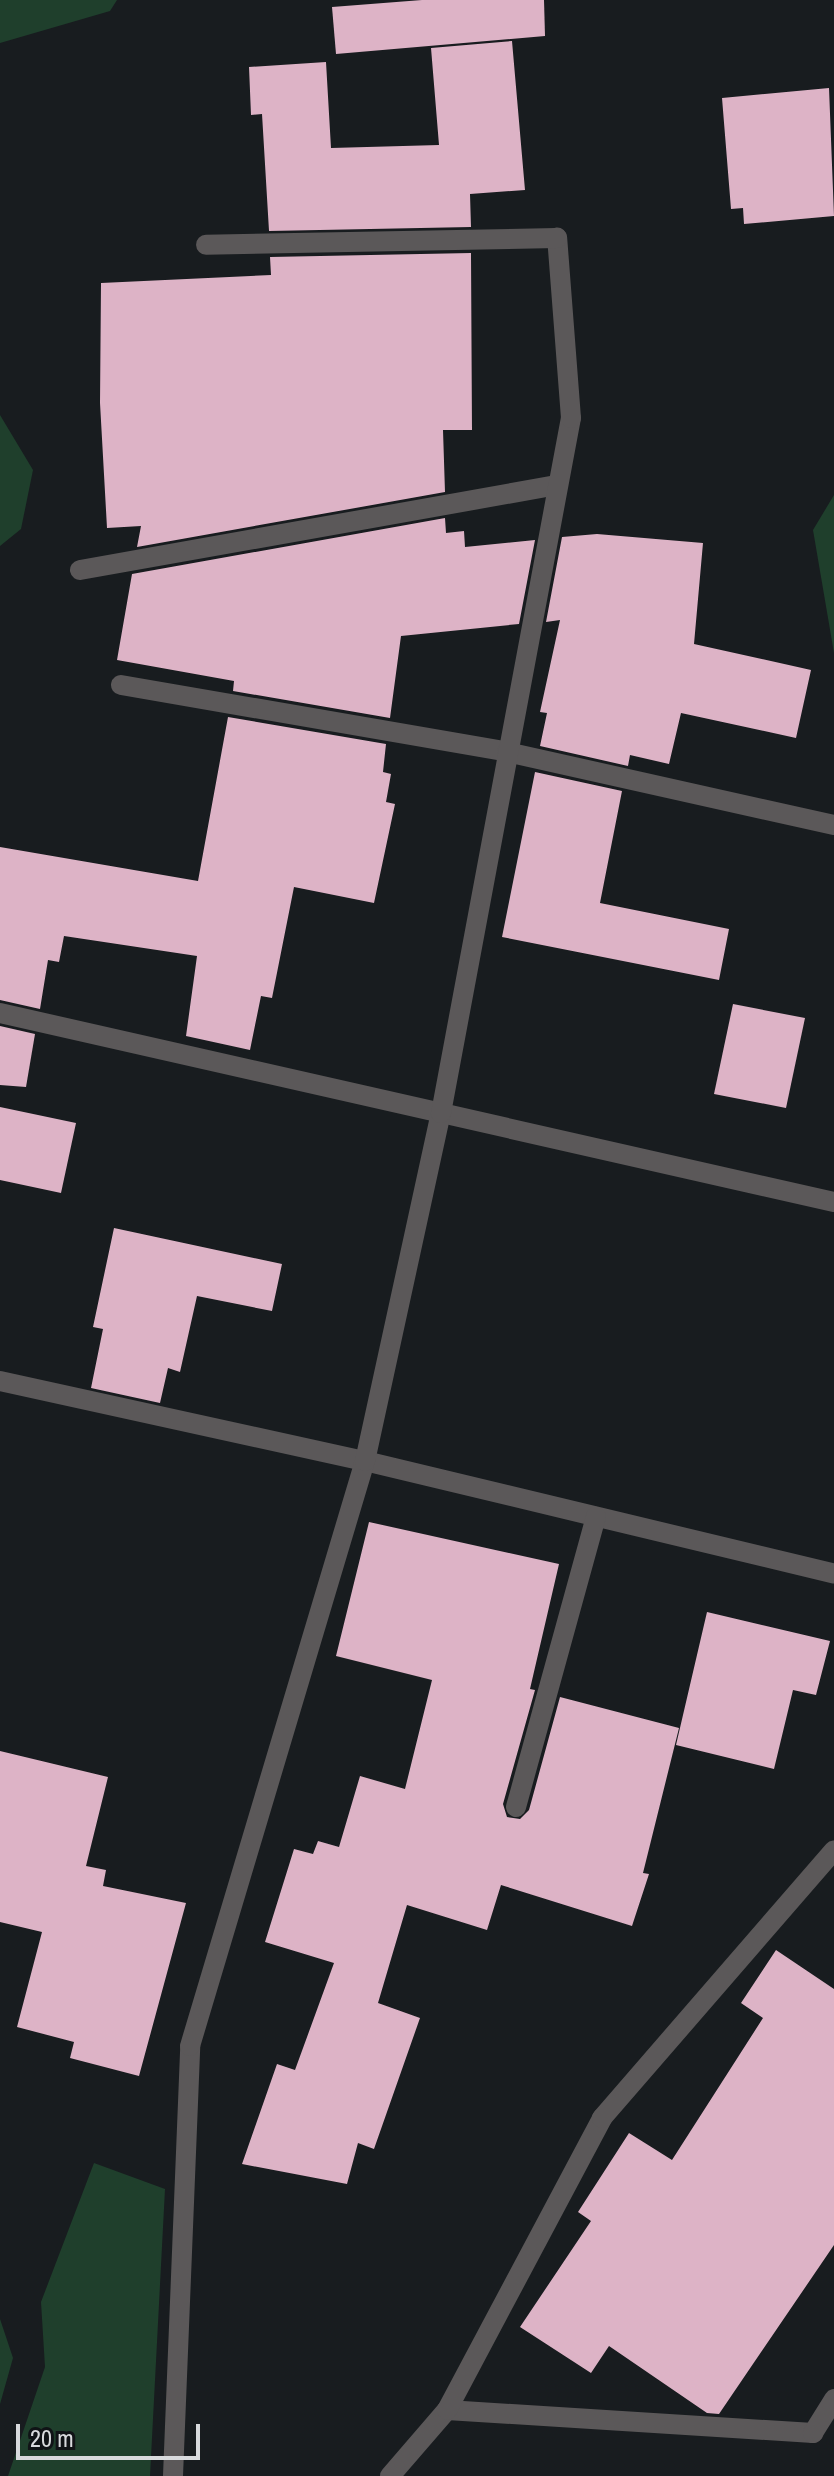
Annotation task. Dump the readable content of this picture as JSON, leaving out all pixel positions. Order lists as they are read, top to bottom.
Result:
{
  "scale_bar": "20 m"
}
